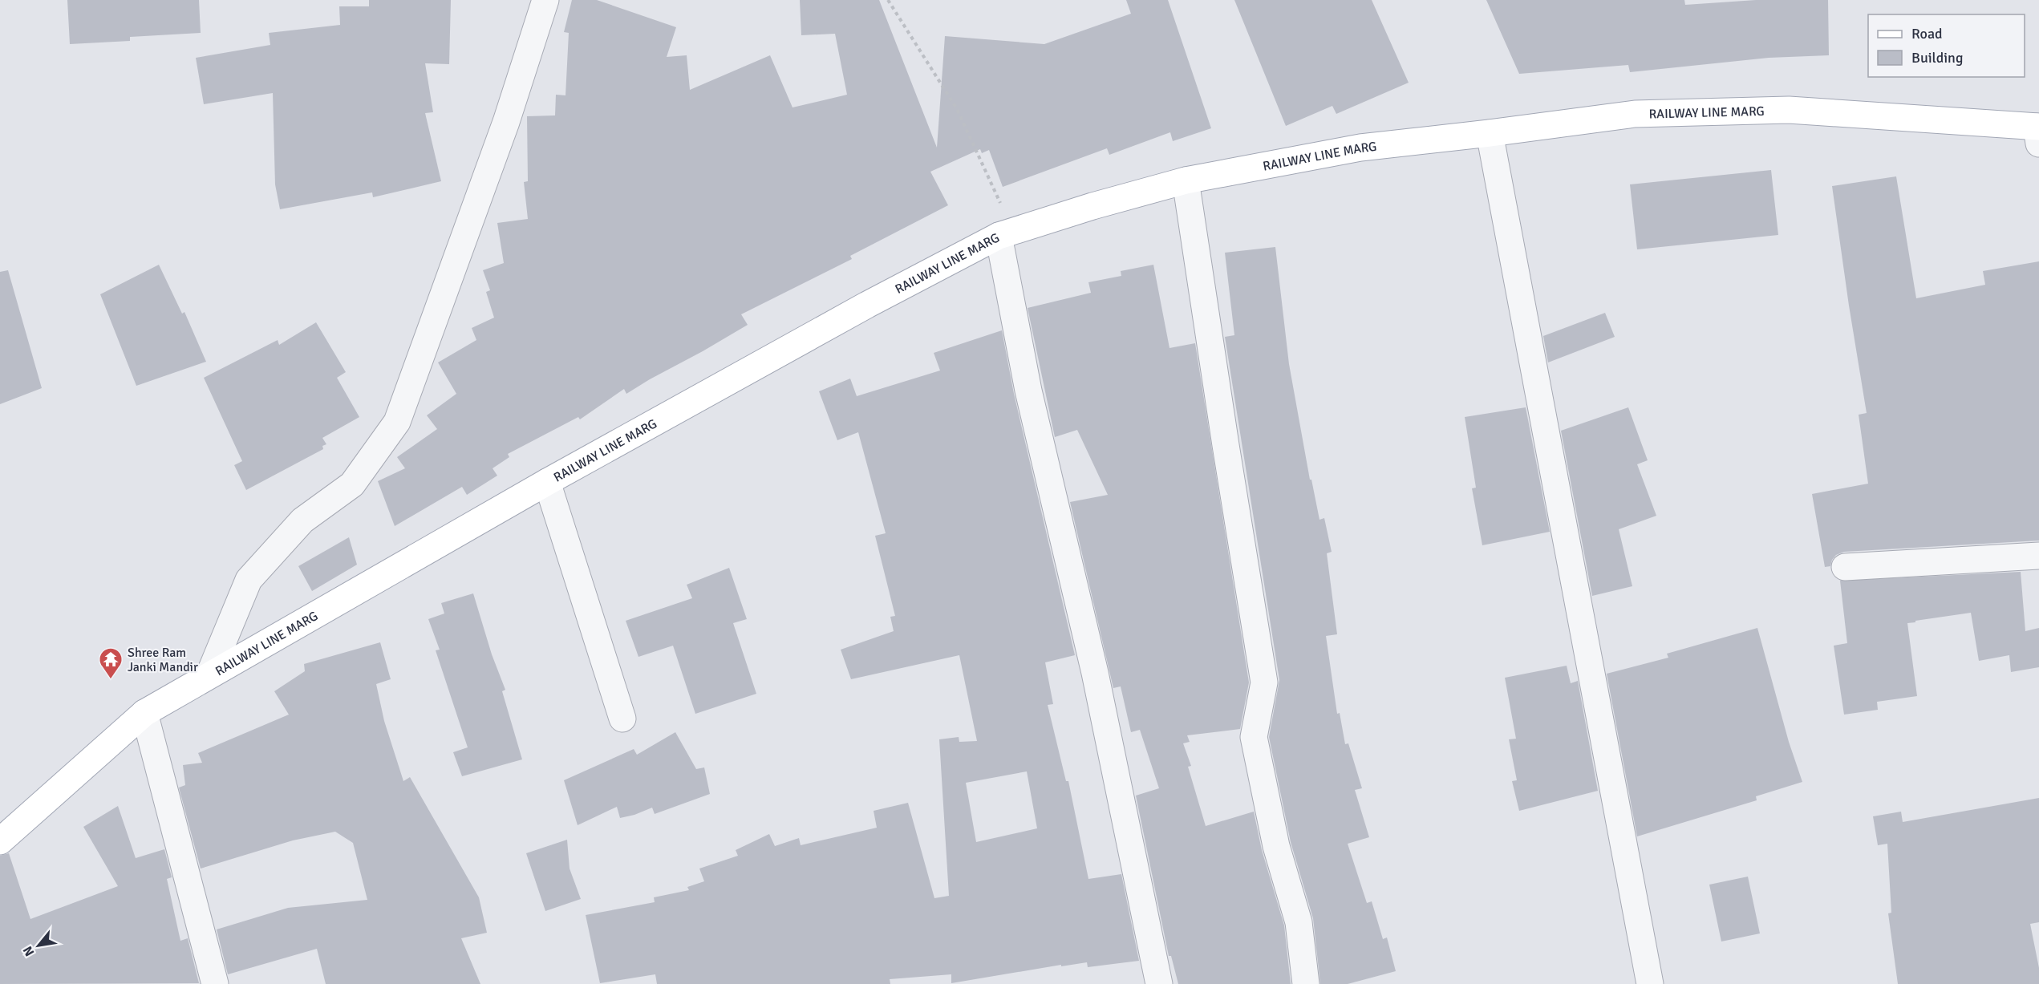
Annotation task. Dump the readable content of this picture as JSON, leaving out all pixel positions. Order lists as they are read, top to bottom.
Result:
{
  "streets": {
    "main road": ["RAILWAY LINE MARG"]
  },
  "places": {
    "temple": ["Shree Ram Janki Mandir"]
  },
  "legend": ["Road", "Building"],
  "north": "bottom left"
}
